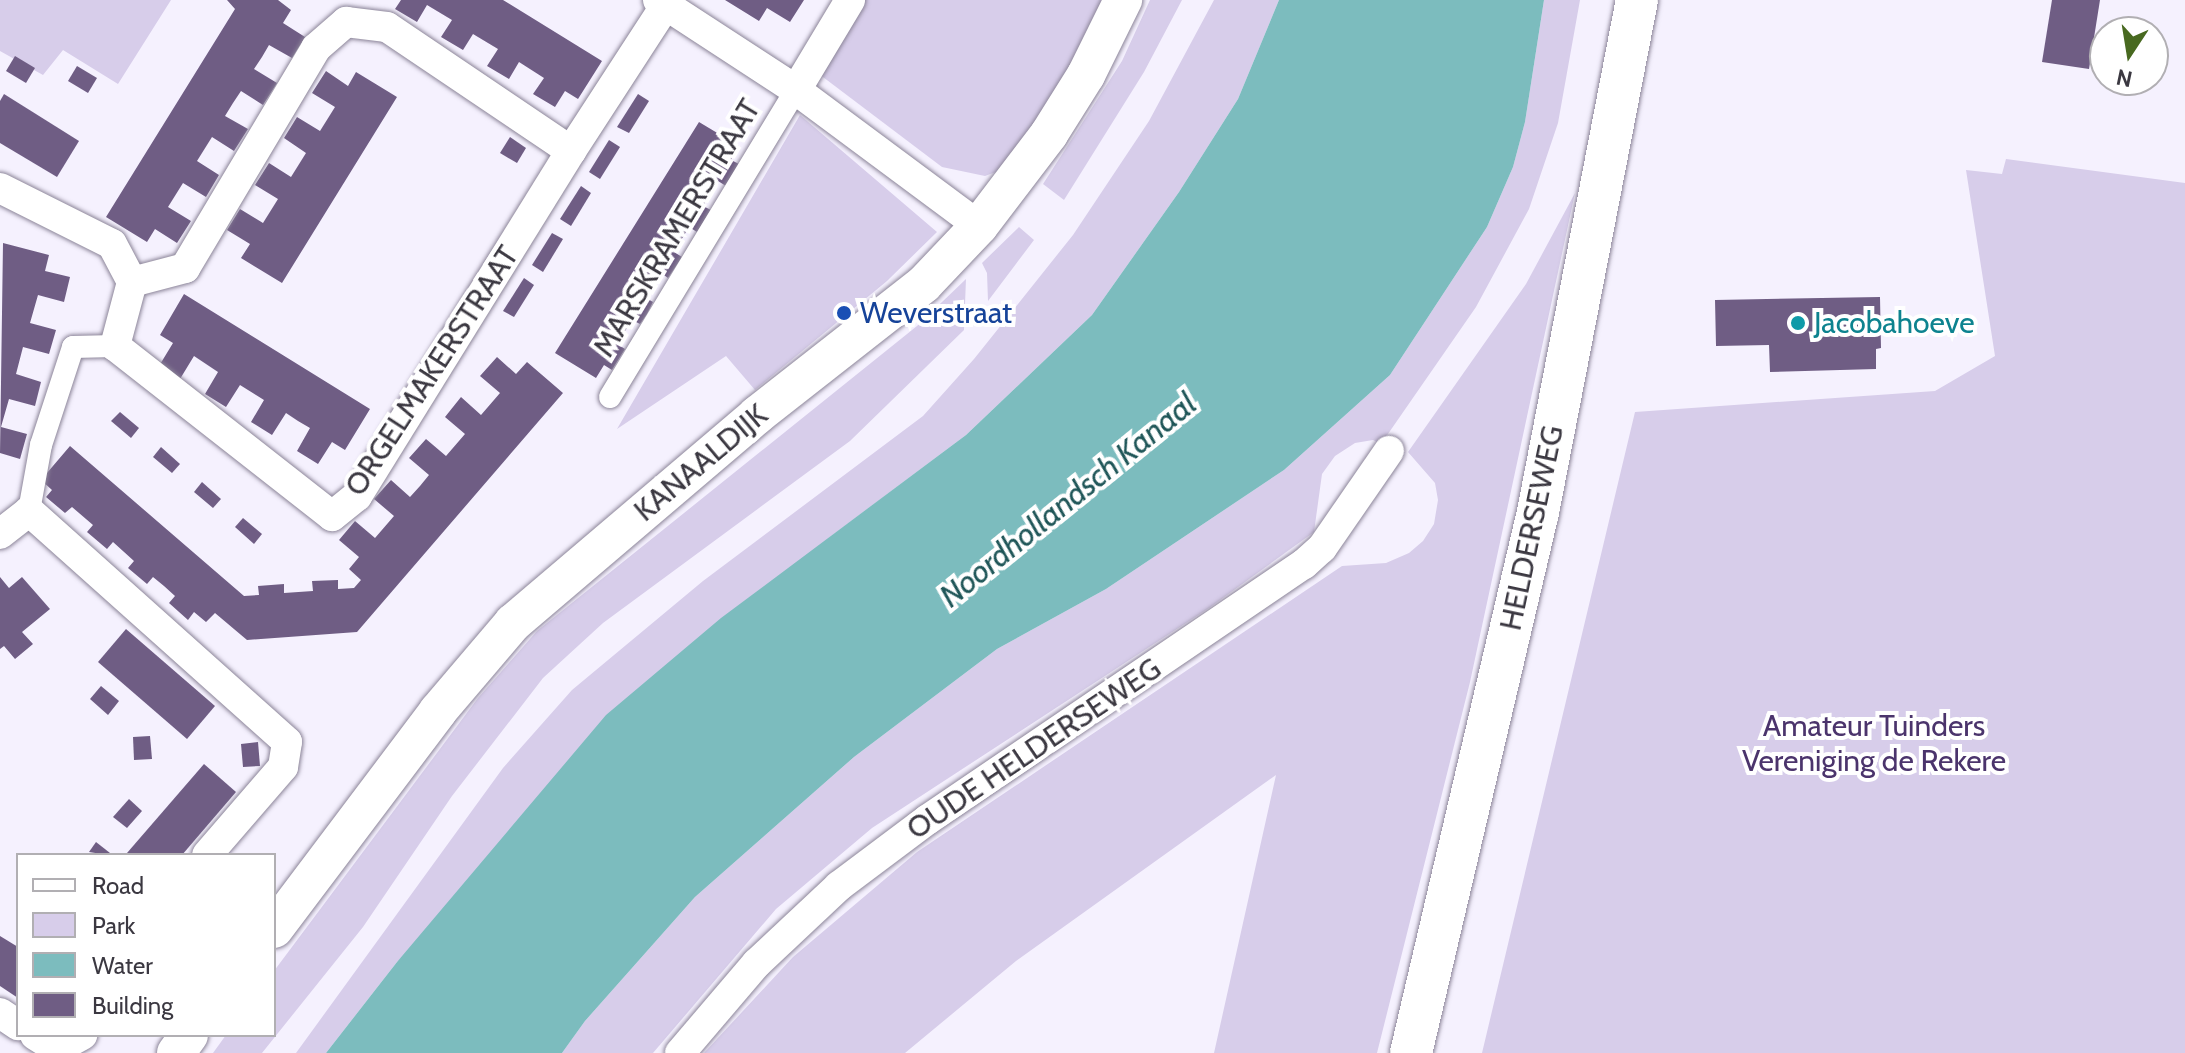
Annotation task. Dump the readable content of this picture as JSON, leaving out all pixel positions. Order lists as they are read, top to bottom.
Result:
{
  "streets": {
    "main road": ["HELDERSEWEG"],
    "street": [
      "MARSKRAMERSTRAAT",
      "ORGELMAKERSTRAAT",
      "KANAALDIJK",
      "OUDE HELDERSEWEG"
    ]
  },
  "water": ["Noordhollandsch Kanaal"],
  "parks": ["Amateur Tuinders Vereniging de Rekere"],
  "places": ["Weverstraat", "Jacobahoeve"],
  "legend": [
    "Road",
    "Park",
    "Water",
    "Building"
  ],
  "north": "bottom"
}
